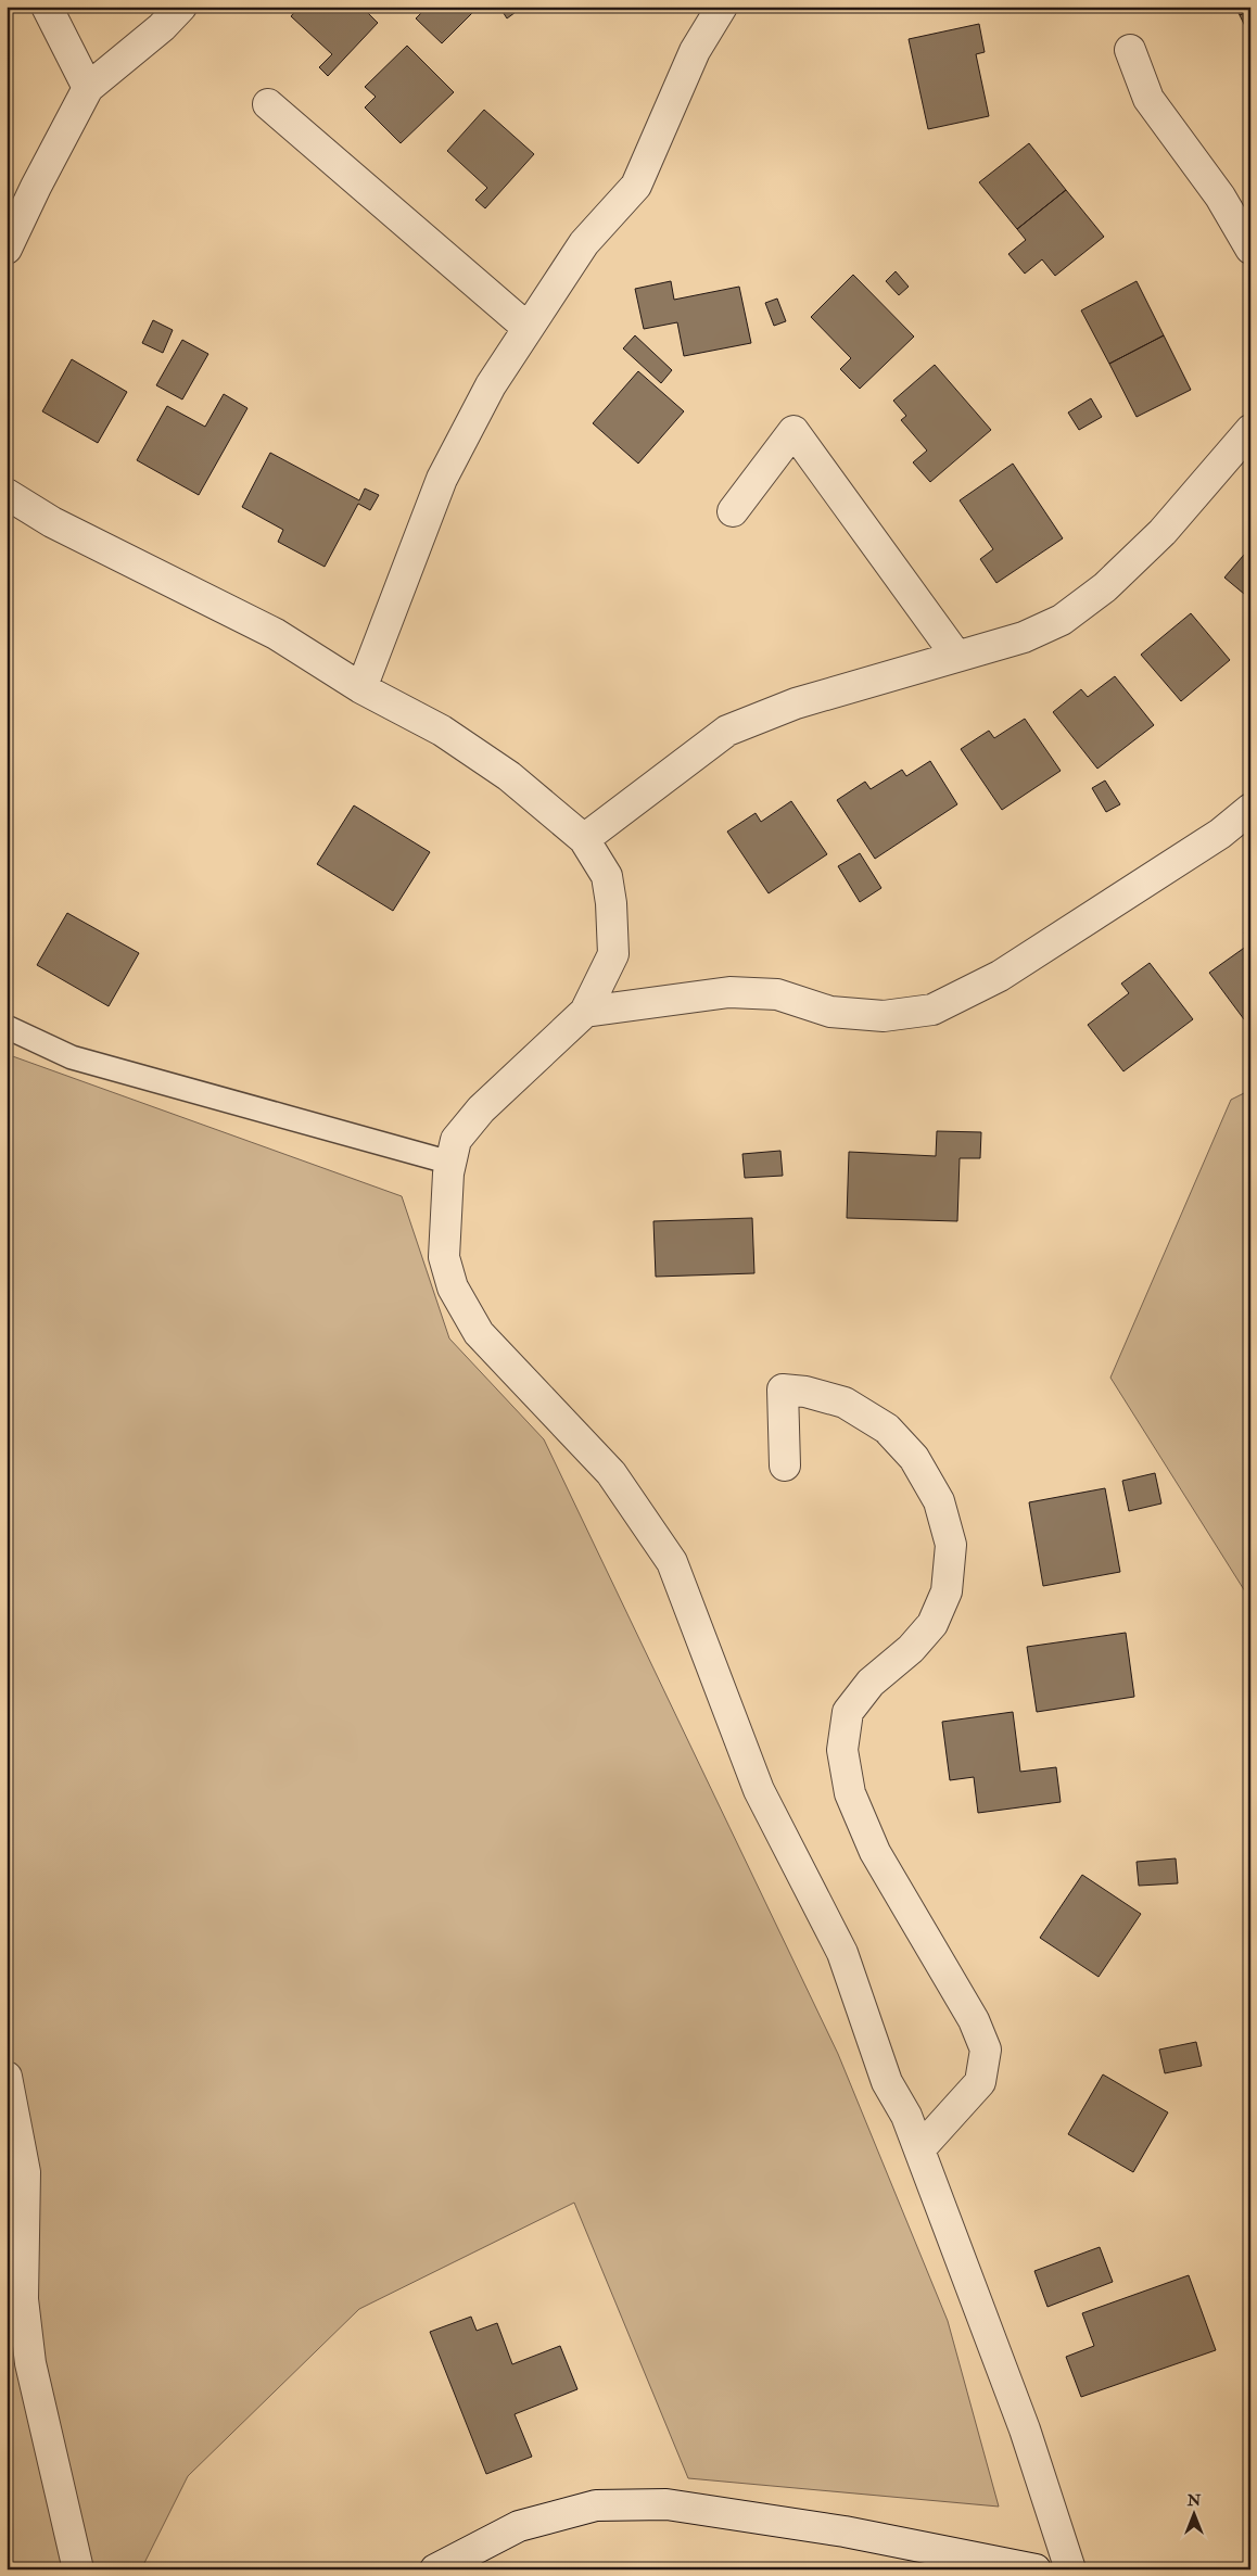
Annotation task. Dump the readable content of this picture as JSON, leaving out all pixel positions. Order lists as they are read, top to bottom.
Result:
{
  "north": "top"
}
